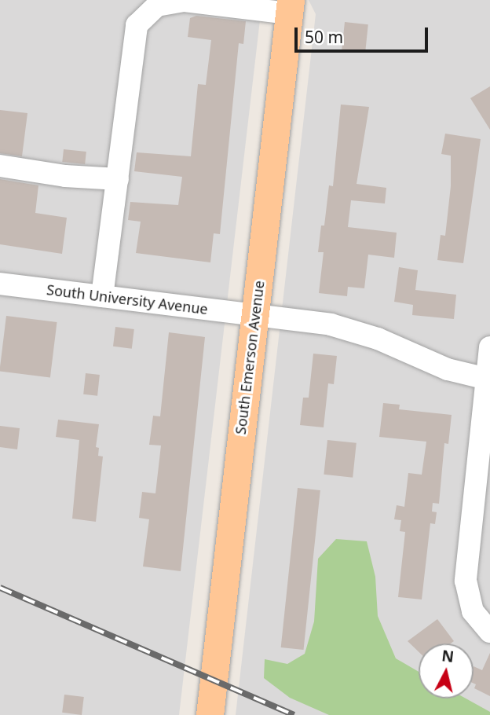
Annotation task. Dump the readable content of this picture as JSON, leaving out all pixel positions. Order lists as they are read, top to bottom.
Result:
{
  "streets": {
    "main road": ["South Emerson Avenue"],
    "street": ["South University Avenue"]
  },
  "crossings": [
    ["South University Avenue", "South Emerson Avenue"]
  ],
  "scale_bar": "50 m",
  "north": "top"
}
